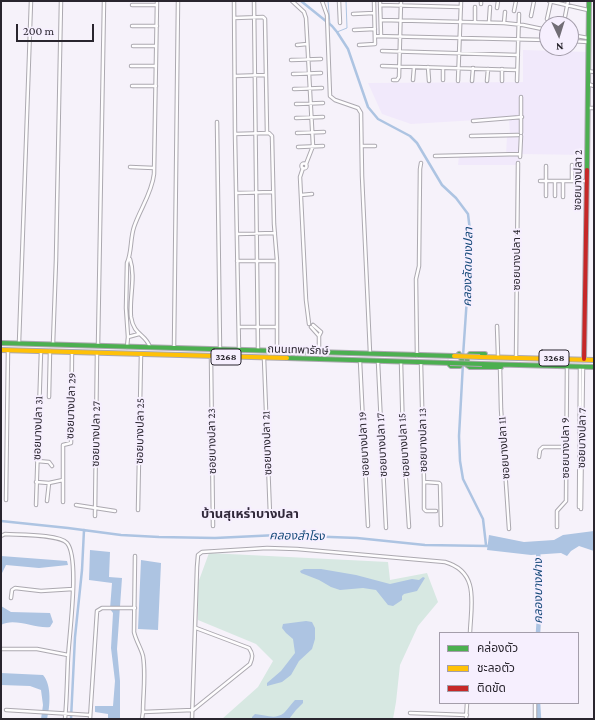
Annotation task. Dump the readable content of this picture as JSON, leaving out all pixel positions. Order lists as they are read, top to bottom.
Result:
{
  "streets": {
    "main road": ["ซอยบางปลา 2", "ถนนเทพารักษ์", "3268"],
    "street": [
      "ซอยบางปลา 4",
      "ซอยบางปลา 29",
      "ซอยบางปลา 31",
      "ซอยบางปลา 25",
      "ซอยบางปลา 27",
      "ซอยบางปลา 7",
      "ซอยบางปลา 13",
      "ซอยบางปลา 23",
      "ซอยบางปลา 21",
      "ซอยบางปลา 19",
      "ซอยบางปลา 17",
      "ซอยบางปลา 15",
      "ซอยบางปลา 11",
      "ซอยบางปลา 9"
    ]
  },
  "crossings": [
    ["ซอยบางปลา 2", "ถนนเทพารักษ์"],
    ["ซอยบางปลา 4", "ถนนเทพารักษ์"],
    ["ถนนเทพารักษ์", "ซอยบางปลา 29"],
    ["ถนนเทพารักษ์", "ซอยบางปลา 31"],
    ["ถนนเทพารักษ์", "ซอยบางปลา 25"],
    ["ถนนเทพารักษ์", "ซอยบางปลา 27"],
    ["ถนนเทพารักษ์", "ซอยบางปลา 7"],
    ["ถนนเทพารักษ์", "ซอยบางปลา 13"],
    ["ถนนเทพารักษ์", "ซอยบางปลา 23"],
    ["ถนนเทพารักษ์", "ซอยบางปลา 21"],
    ["ถนนเทพารักษ์", "ซอยบางปลา 19"],
    ["ถนนเทพารักษ์", "ซอยบางปลา 17"],
    ["ถนนเทพารักษ์", "ซอยบางปลา 15"],
    ["ถนนเทพารักษ์", "ซอยบางปลา 9"]
  ],
  "districts": ["บ้านสุเหร่าบางปลา"],
  "water": ["คลองลัดบางปลา", "คลองสำโรง", "คลองบางฝาง"],
  "legend": ["คล่องตัว", "ชะลอตัว", "ติดขัด"],
  "scale_bar": "200 m",
  "north": "bottom"
}
